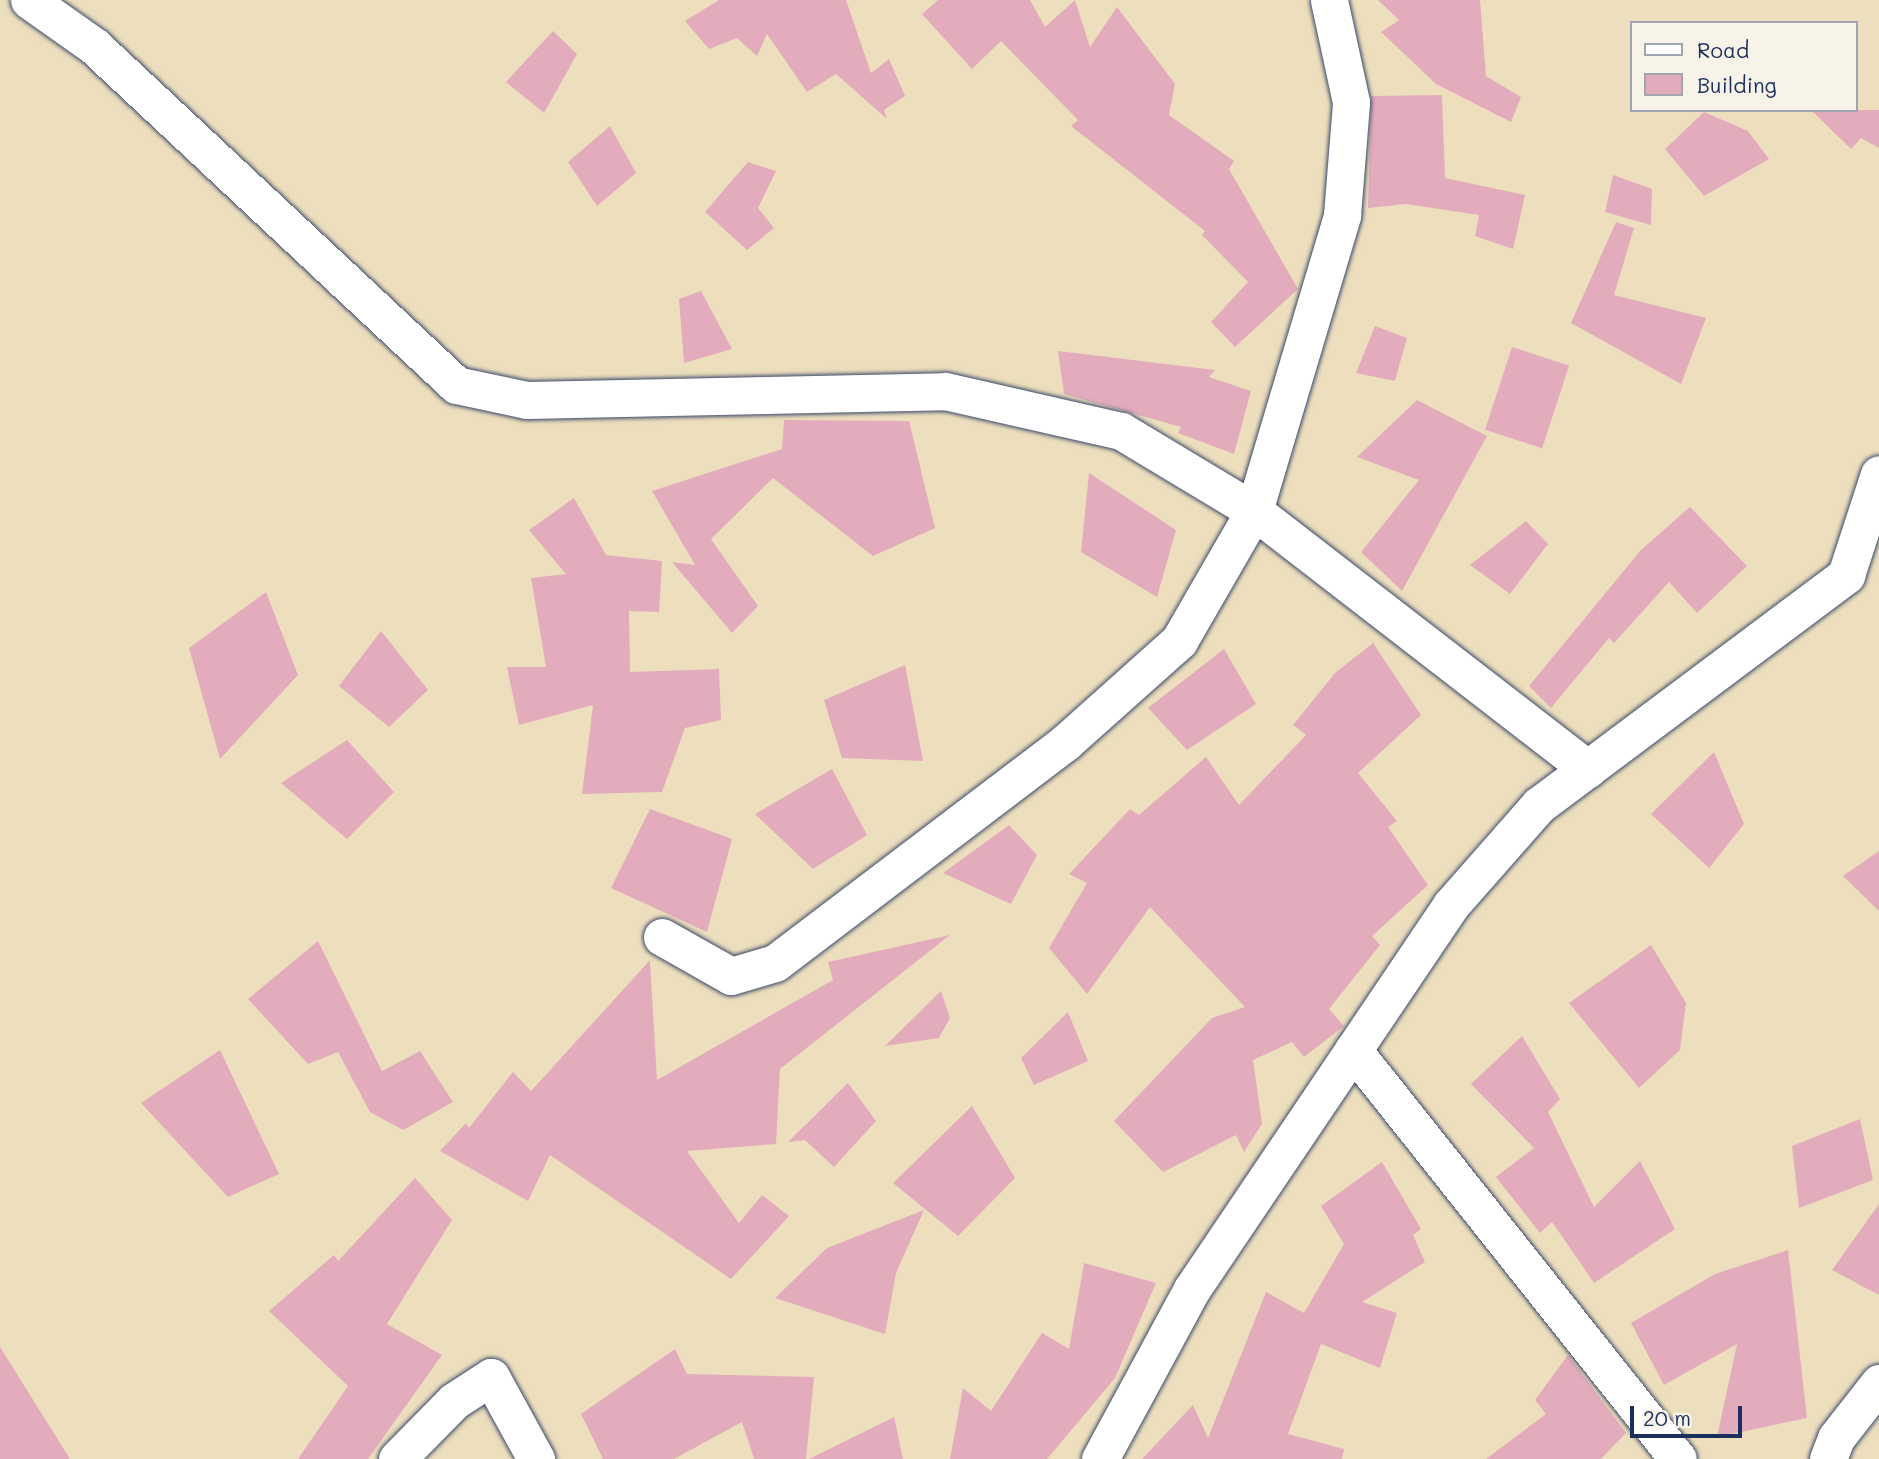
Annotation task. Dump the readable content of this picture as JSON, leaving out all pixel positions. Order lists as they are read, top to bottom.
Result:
{
  "legend": ["Road", "Building"],
  "scale_bar": "20 m"
}
